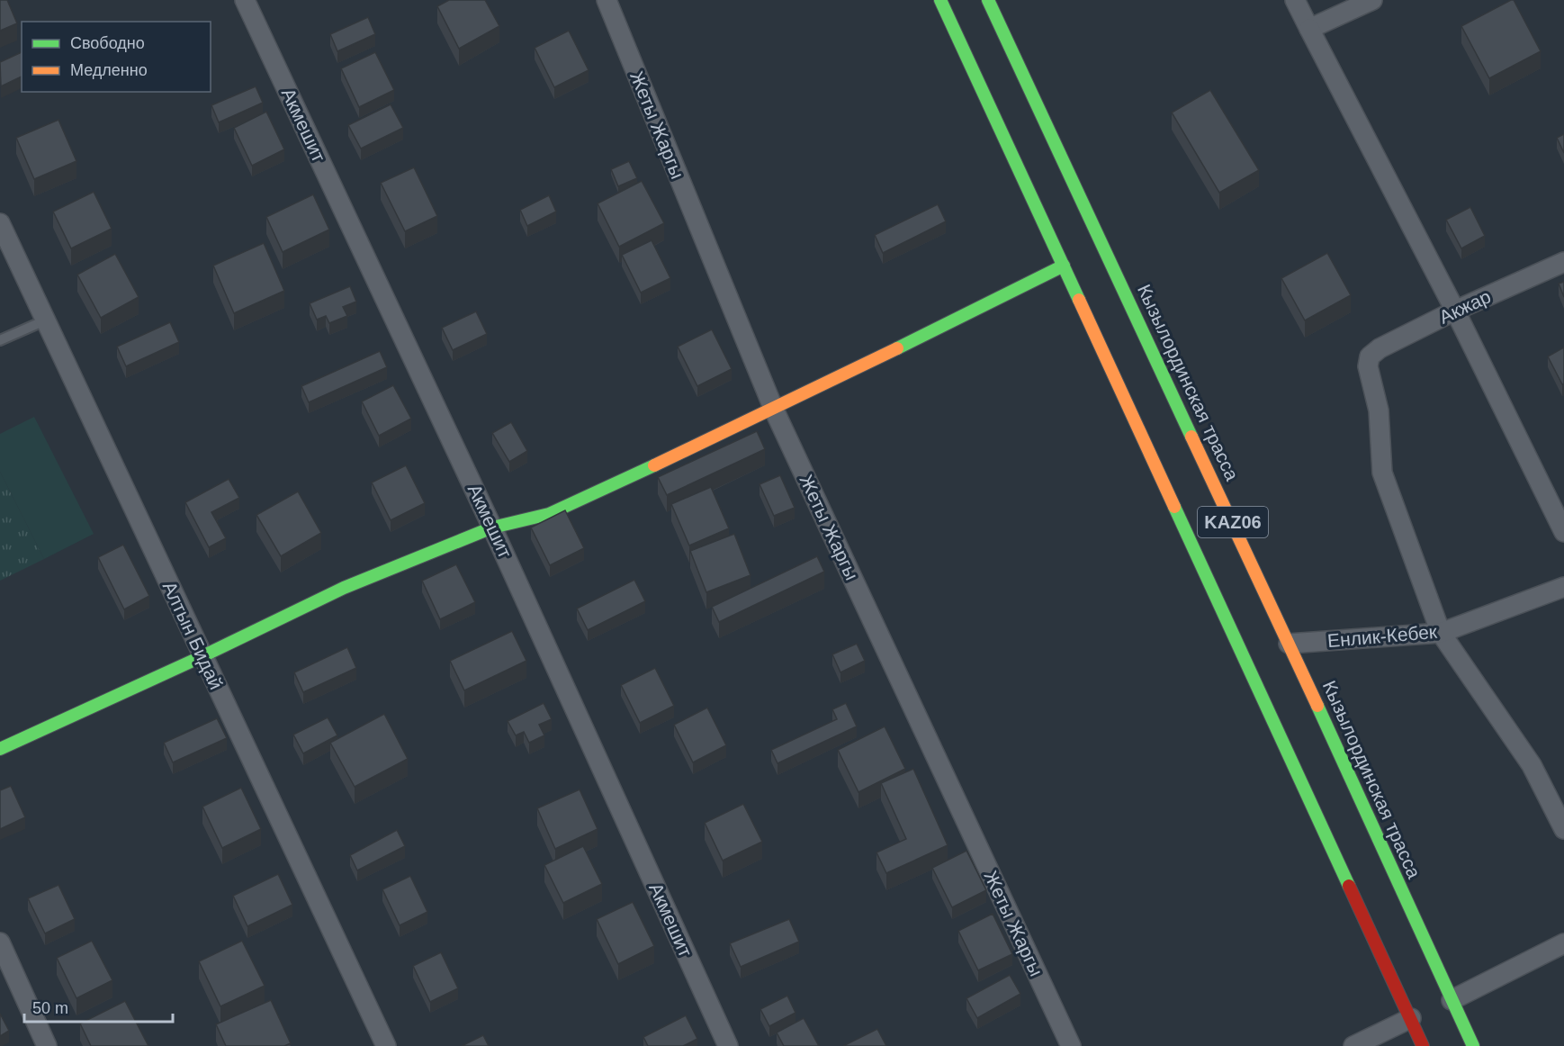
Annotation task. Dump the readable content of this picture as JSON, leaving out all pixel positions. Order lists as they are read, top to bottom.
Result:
{
  "streets": {
    "main road": ["Кызылординская трасса", "KАZ06"],
    "street": [
      "Акмешит",
      "Жеты Жаргы",
      "Акжар",
      "Алтын Бидай",
      "Енлик-Кебек"
    ]
  },
  "crossings": [
    ["Акжар", "Енлик-Кебек"],
    ["Кызылординская трасса", "Енлик-Кебек"]
  ],
  "legend": ["Свободно", "Медленно"],
  "scale_bar": "50 m"
}
